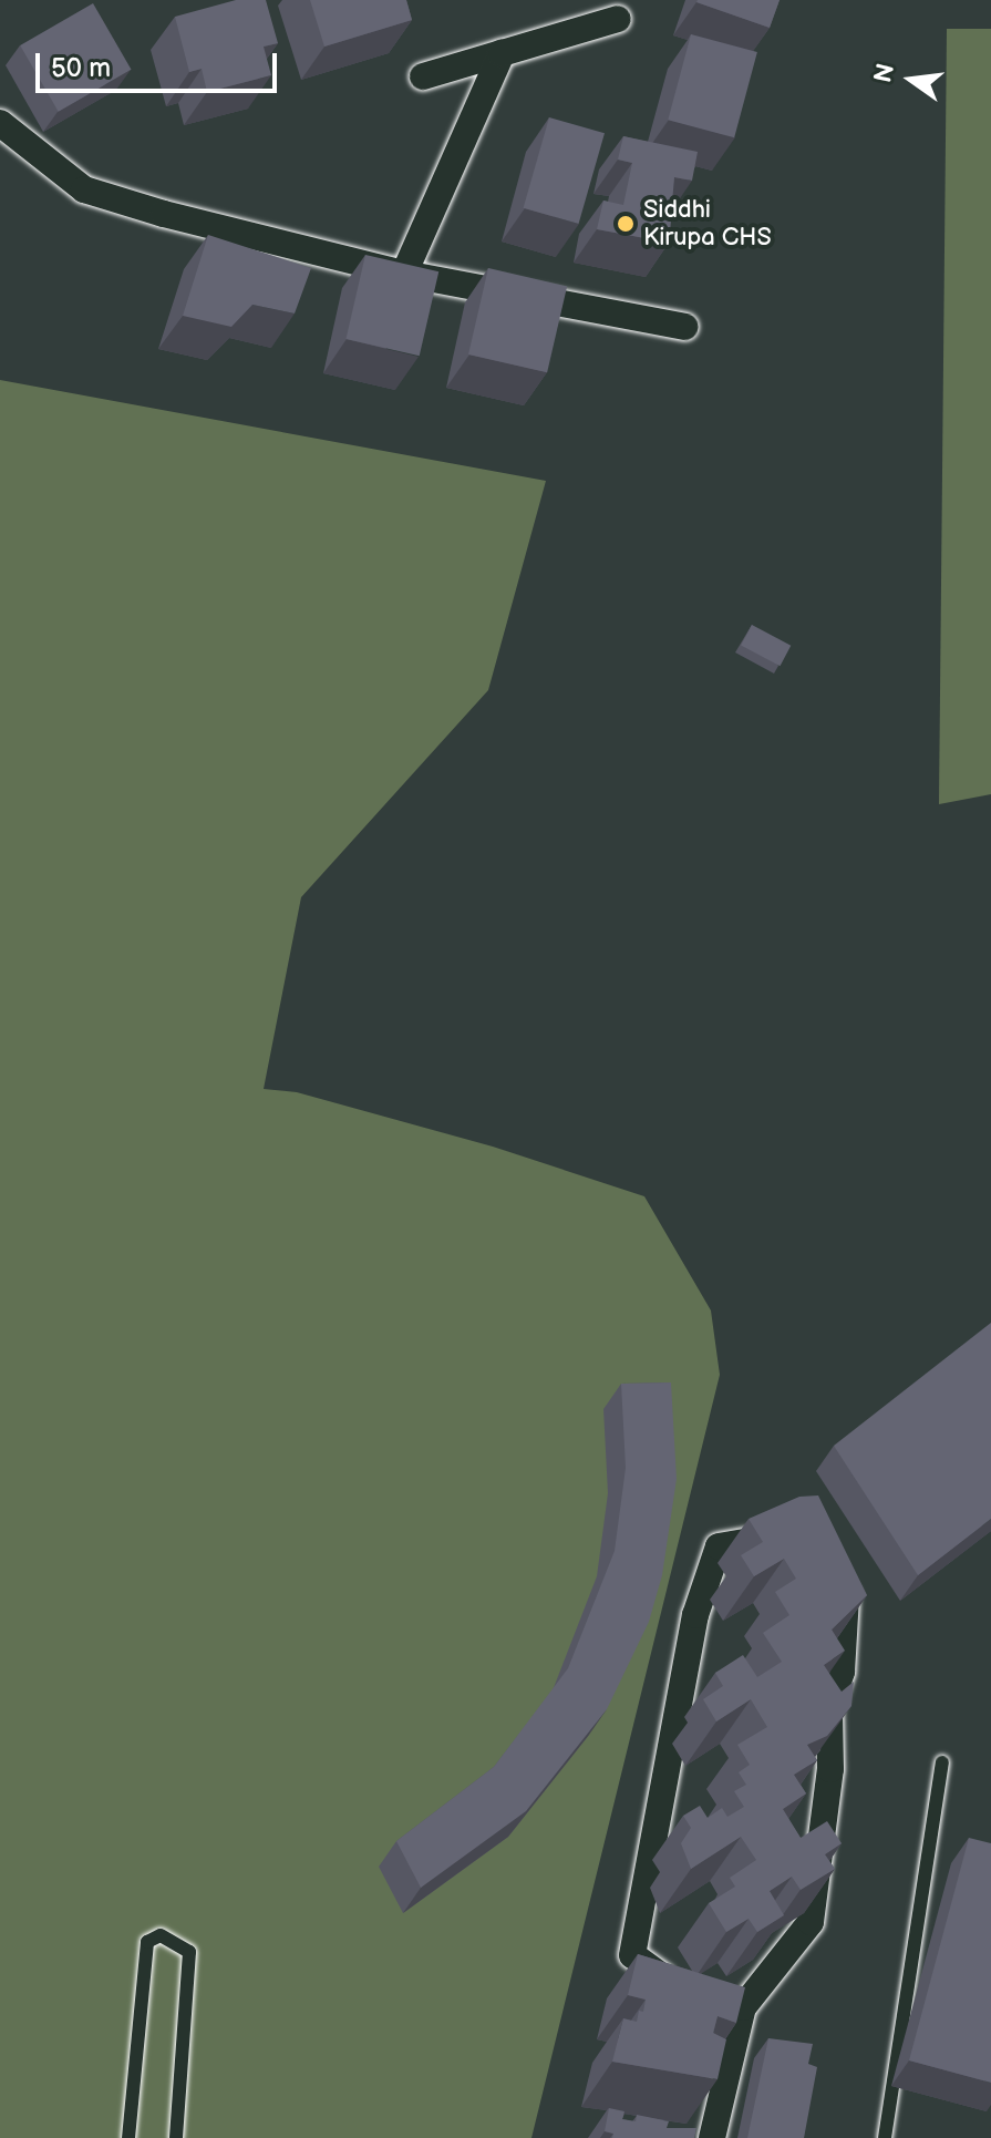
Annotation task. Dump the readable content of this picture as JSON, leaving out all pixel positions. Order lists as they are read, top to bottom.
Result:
{
  "places": ["Siddhi Kirupa CHS"],
  "scale_bar": "50 m",
  "north": "left"
}
